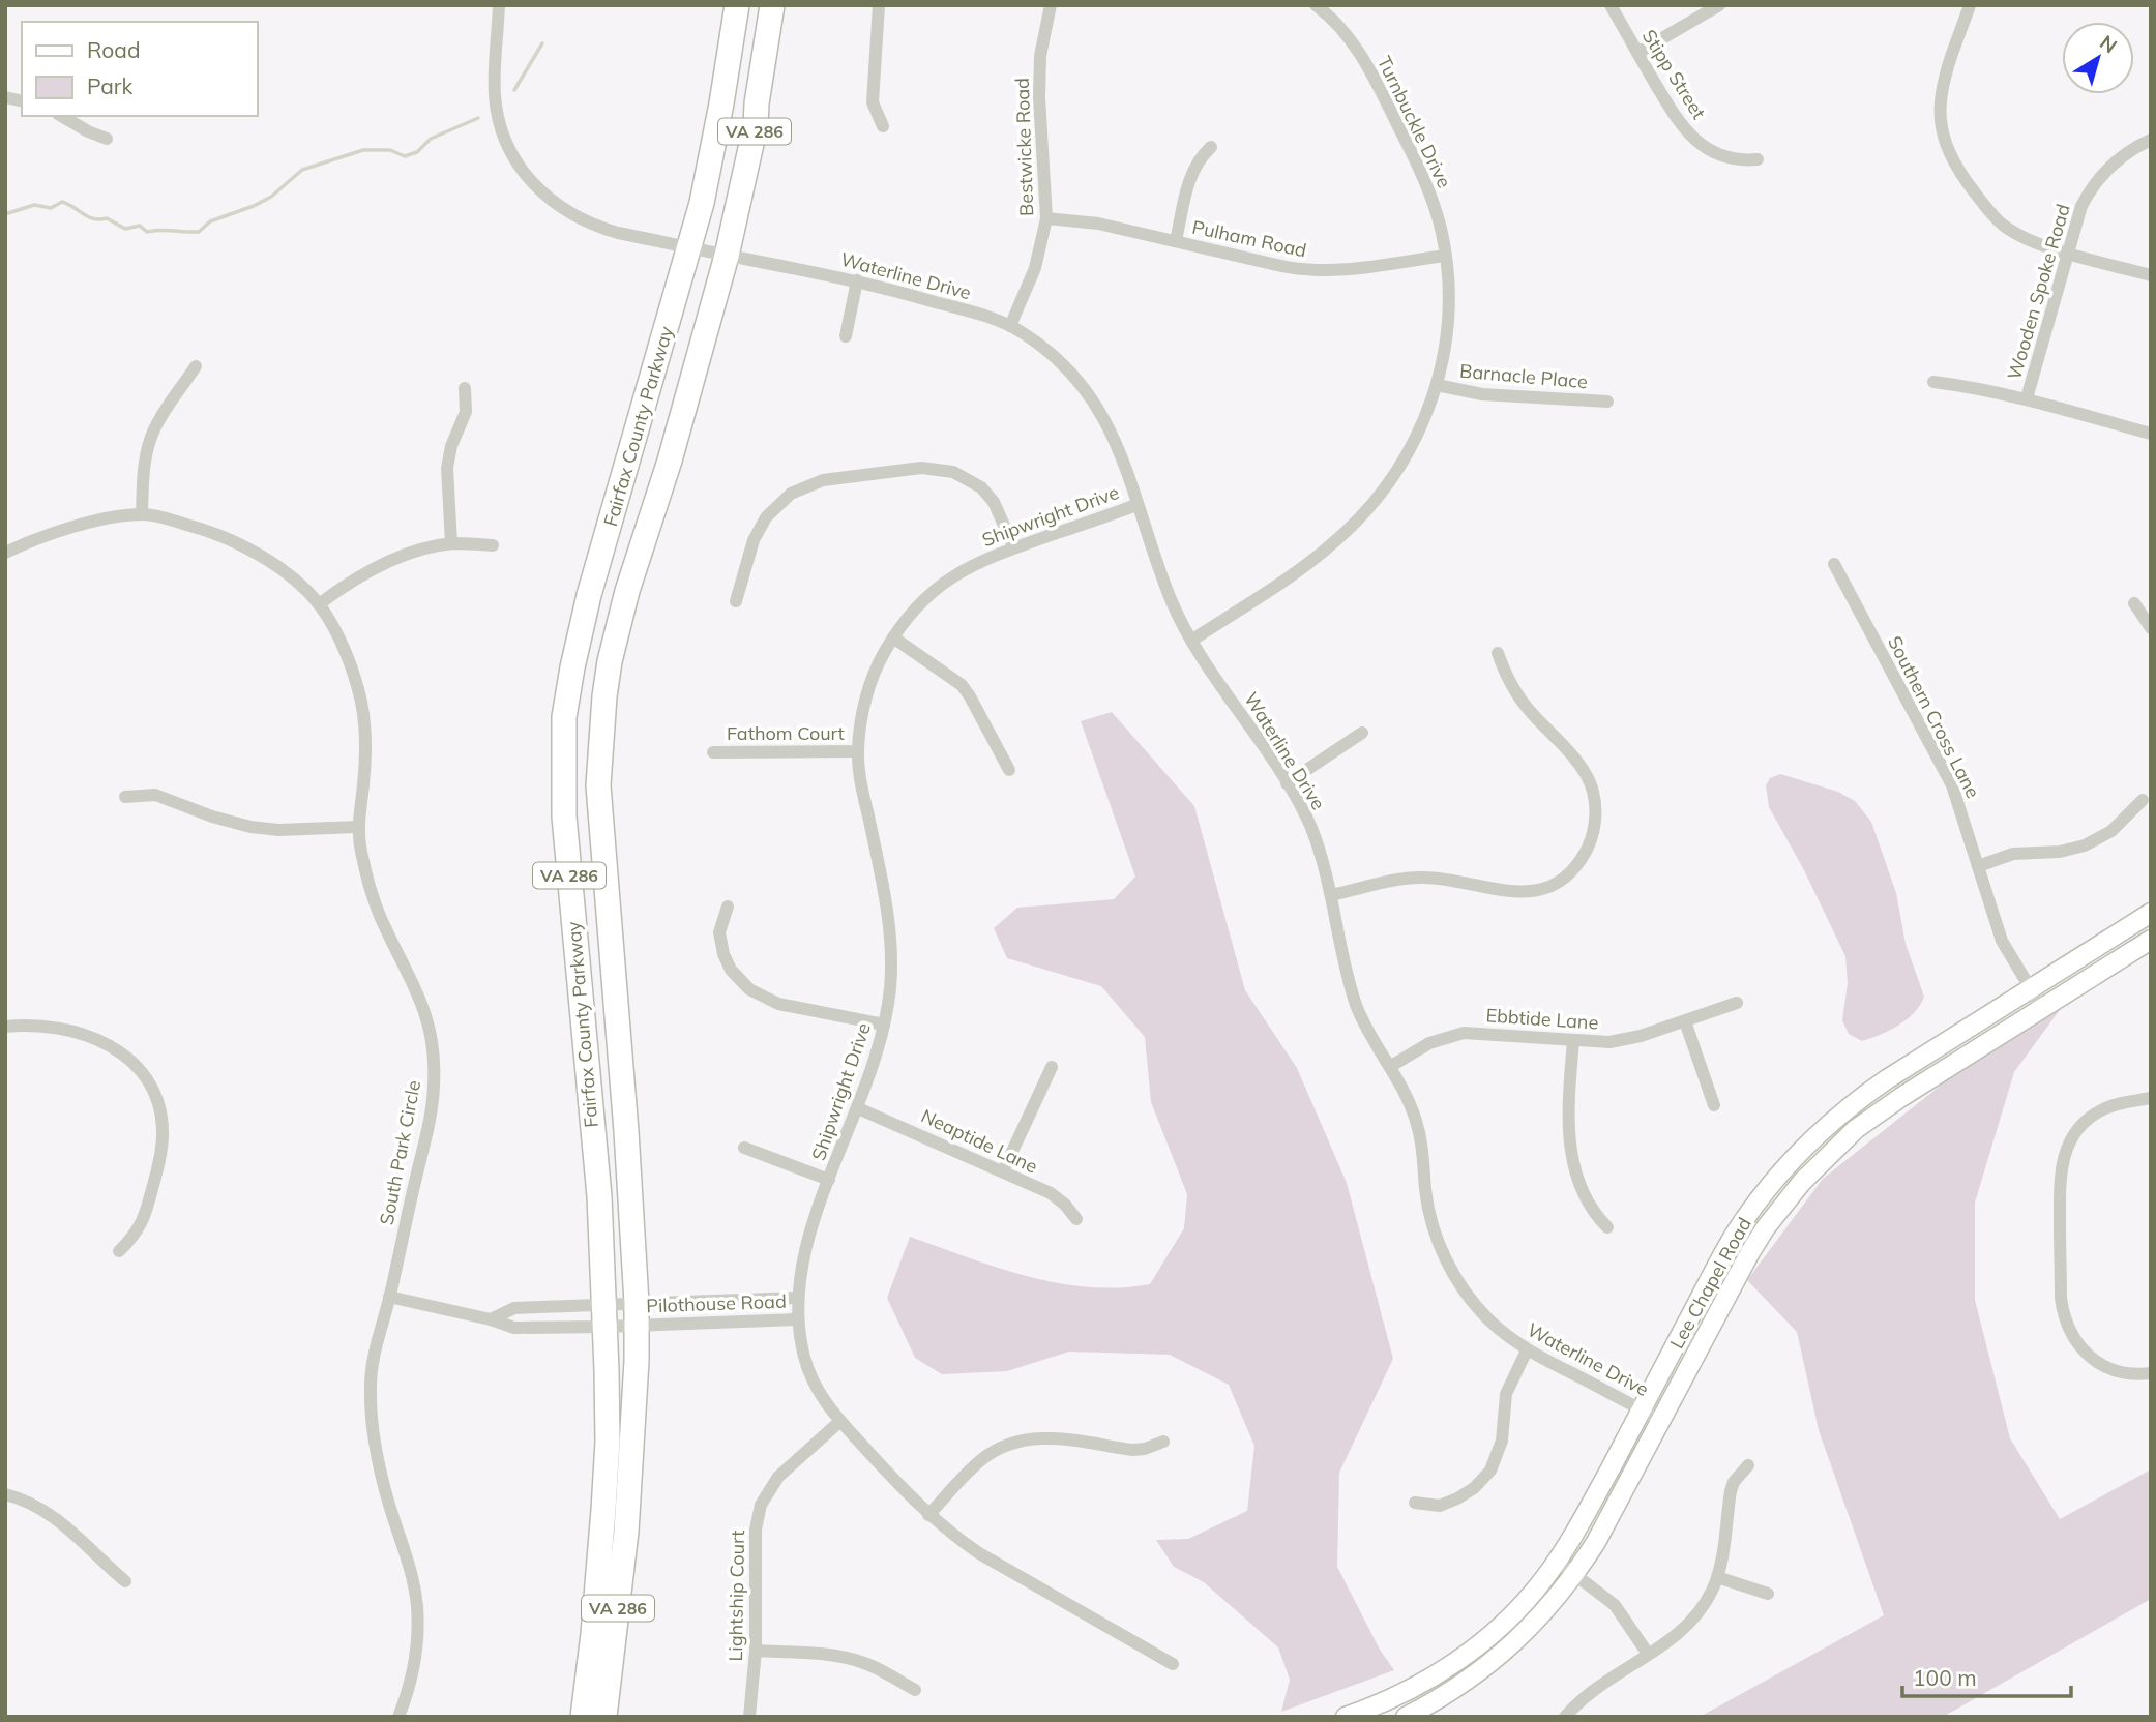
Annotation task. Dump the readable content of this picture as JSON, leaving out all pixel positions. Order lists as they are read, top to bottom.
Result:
{
  "streets": {
    "highway": ["VA 286", "Fairfax County Parkway"],
    "main road": ["Lee Chapel Road"],
    "street": [
      "Stipp Street",
      "Turnbuckle Drive",
      "Bestwicke Road",
      "Pulham Road",
      "Waterline Drive",
      "Wooden Spoke Road",
      "Barnacle Place",
      "Shipwright Drive",
      "Southern Cross Lane",
      "Fathom Court",
      "Ebbtide Lane",
      "Neaptide Lane",
      "South Park Circle",
      "Pilothouse Road",
      "Lightship Court"
    ]
  },
  "crossings": [
    ["Turnbuckle Drive", "Pulham Road"],
    ["Turnbuckle Drive", "Waterline Drive"],
    ["Turnbuckle Drive", "Barnacle Place"],
    ["Bestwicke Road", "Pulham Road"],
    ["Bestwicke Road", "Waterline Drive"],
    ["Waterline Drive", "Fairfax County Parkway"],
    ["Waterline Drive", "Shipwright Drive"],
    ["Waterline Drive", "Ebbtide Lane"],
    ["Waterline Drive", "Lee Chapel Road"],
    ["Fairfax County Parkway", "Pilothouse Road"],
    ["Shipwright Drive", "Fathom Court"],
    ["Shipwright Drive", "Neaptide Lane"],
    ["Shipwright Drive", "Pilothouse Road"],
    ["Shipwright Drive", "Lightship Court"],
    ["Southern Cross Lane", "Lee Chapel Road"]
  ],
  "legend": ["Road", "Park"],
  "scale_bar": "100 m",
  "north": "top right"
}
